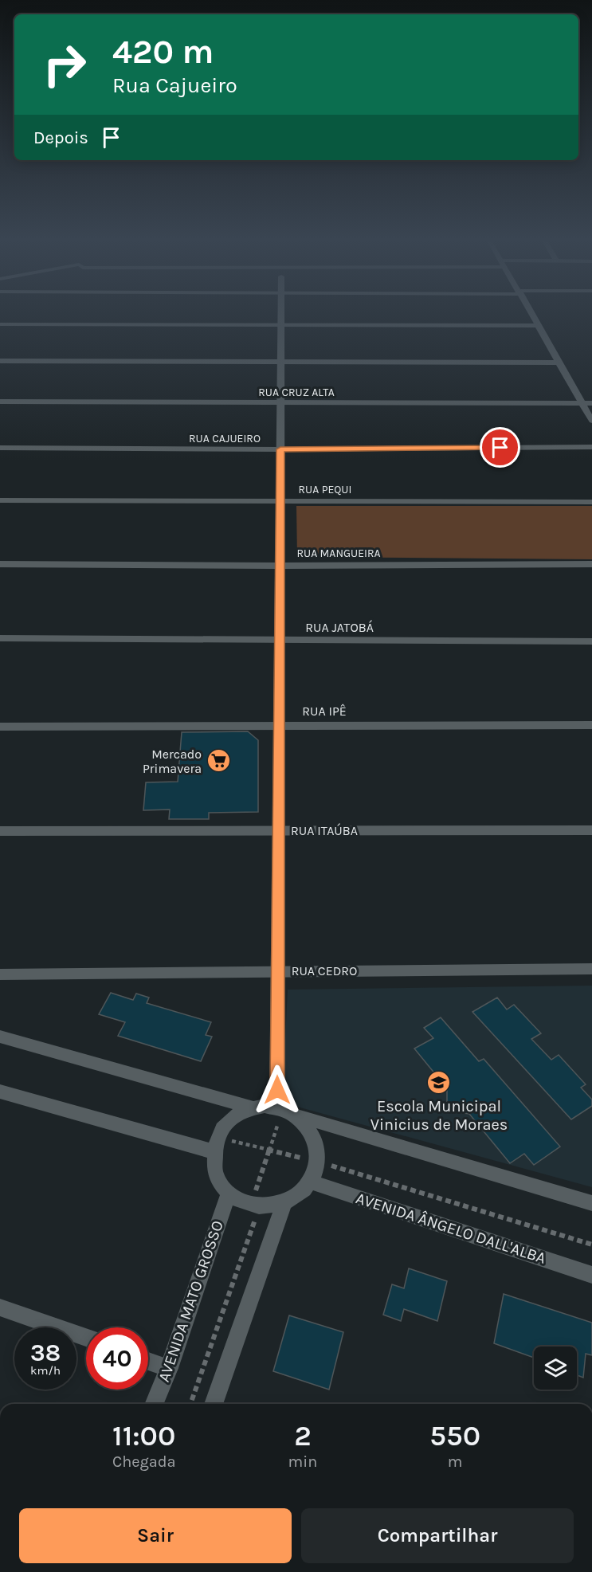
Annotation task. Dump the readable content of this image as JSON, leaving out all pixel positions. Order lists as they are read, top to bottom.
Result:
{
  "streets": {
    "street": [
      "RUA CRUZ ALTA",
      "RUA CAJUEIRO",
      "RUA PEQUI",
      "RUA MANGUEIRA",
      "RUA JATOBÁ",
      "RUA IPÊ",
      "RUA ITAÚBA",
      "RUA CEDRO",
      "AVENIDA ÂNGELO DALL'ALBA",
      "AVENIDA MATO GROSSO"
    ]
  },
  "places": {
    "supermarket": ["Mercado Primavera"],
    "school or university": ["Escola Municipal Vinicius de Moraes"]
  },
  "page": {
    "turn": ["420 m", "Rua Cajueiro"],
    "then": "Depois",
    "speed": "38 km/h",
    "limit": "40",
    "eta": [
      "11:00",
      "Chegada",
      "2",
      "min",
      "550",
      "m"
    ],
    "buttons": ["Sair", "Compartilhar"]
  }
}
